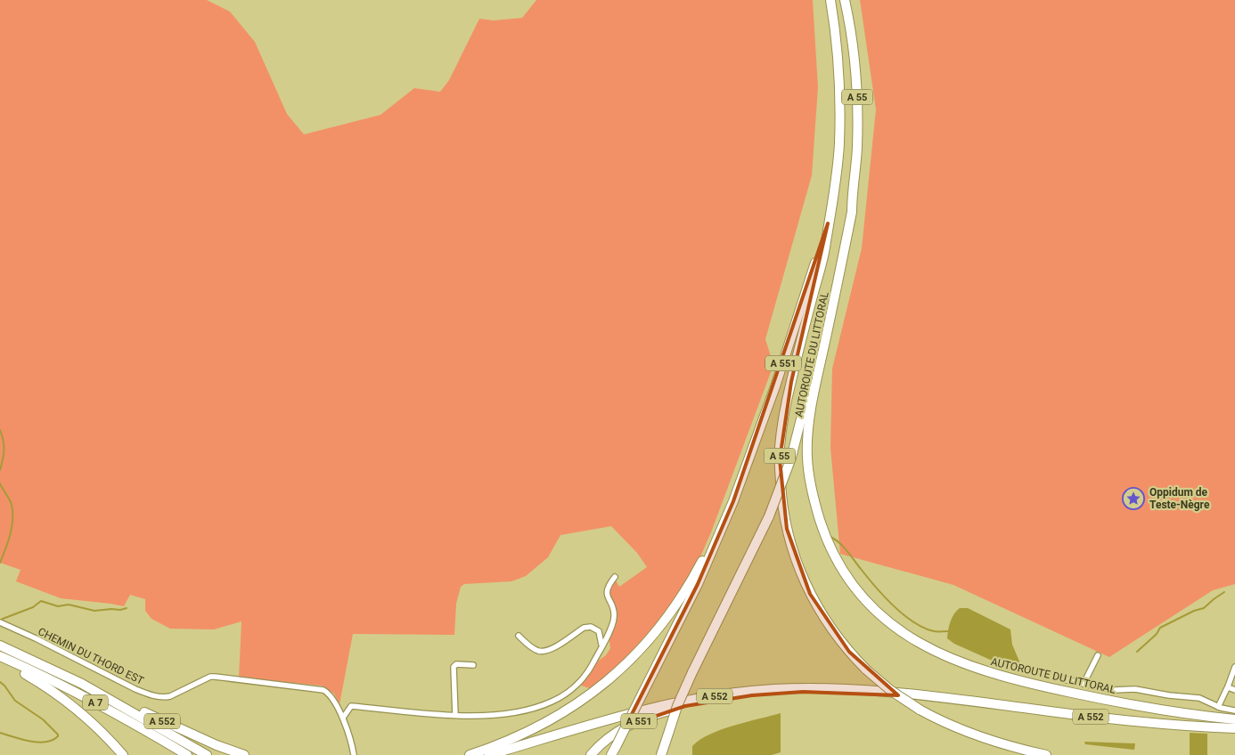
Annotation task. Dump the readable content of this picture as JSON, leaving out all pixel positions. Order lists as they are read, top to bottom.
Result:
{
  "streets": {
    "highway": [
      "A 55",
      "AUTOROUTE DU LITTORAL",
      "A 551",
      "A 552",
      "A 7"
    ],
    "street": ["CHEMIN DU THORD EST"]
  },
  "crossings": [
    ["AUTOROUTE DU LITTORAL", "A 551"],
    ["A 551", "A 552"],
    ["A 552", "A 7"]
  ],
  "places": {
    "place": ["Oppidum de Teste-Nègre"]
  }
}
